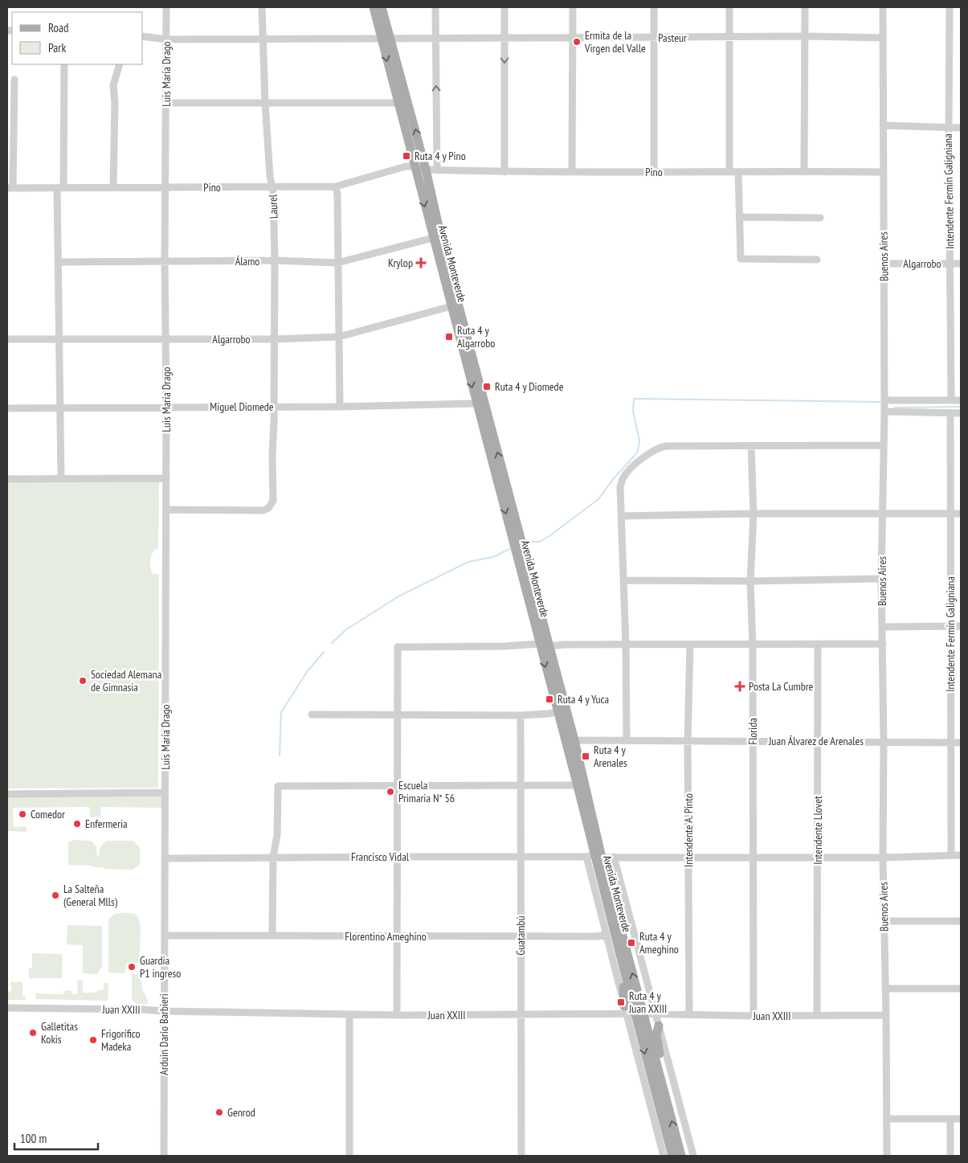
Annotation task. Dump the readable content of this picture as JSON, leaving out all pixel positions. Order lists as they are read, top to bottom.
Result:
{
  "streets": {
    "main road": ["Avenida Monteverde"],
    "street": [
      "Pasteur",
      "Luis María Drago",
      "Pino",
      "Intendente Fermín Galigniana",
      "Laurel",
      "Buenos Aires",
      "Álamo",
      "Algarrobo",
      "Miguel Diomede",
      "Florida",
      "Juan Álvarez de Arenales",
      "Intendente A. Pinto",
      "Intendente Llovet",
      "Francisco Vidal",
      "Guatambú",
      "Florentino Ameghino",
      "Juan XXIII",
      "Arduin Darío Barbieri"
    ]
  },
  "crossings": [
    ["Pasteur", "Luis María Drago"],
    ["Pasteur", "Laurel"],
    ["Pasteur", "Buenos Aires"],
    ["Pasteur", "Avenida Monteverde"],
    ["Luis María Drago", "Pino"],
    ["Luis María Drago", "Laurel"],
    ["Luis María Drago", "Álamo"],
    ["Luis María Drago", "Algarrobo"],
    ["Luis María Drago", "Miguel Diomede"],
    ["Luis María Drago", "Arduin Darío Barbieri"],
    ["Pino", "Laurel"],
    ["Pino", "Buenos Aires"],
    ["Pino", "Avenida Monteverde"],
    ["Intendente Fermín Galigniana", "Algarrobo"],
    ["Intendente Fermín Galigniana", "Juan Álvarez de Arenales"],
    ["Intendente Fermín Galigniana", "Francisco Vidal"],
    ["Laurel", "Álamo"],
    ["Laurel", "Algarrobo"],
    ["Laurel", "Miguel Diomede"],
    ["Buenos Aires", "Algarrobo"],
    ["Buenos Aires", "Juan Álvarez de Arenales"],
    ["Buenos Aires", "Francisco Vidal"],
    ["Buenos Aires", "Juan XXIII"],
    ["Álamo", "Avenida Monteverde"],
    ["Avenida Monteverde", "Algarrobo"],
    ["Avenida Monteverde", "Miguel Diomede"],
    ["Avenida Monteverde", "Juan Álvarez de Arenales"],
    ["Avenida Monteverde", "Francisco Vidal"],
    ["Avenida Monteverde", "Juan XXIII"],
    ["Florida", "Juan Álvarez de Arenales"],
    ["Florida", "Francisco Vidal"],
    ["Florida", "Juan XXIII"],
    ["Juan Álvarez de Arenales", "Intendente A. Pinto"],
    ["Juan Álvarez de Arenales", "Intendente Llovet"],
    ["Intendente A. Pinto", "Francisco Vidal"],
    ["Intendente A. Pinto", "Juan XXIII"],
    ["Intendente Llovet", "Francisco Vidal"],
    ["Intendente Llovet", "Juan XXIII"],
    ["Francisco Vidal", "Guatambú"],
    ["Francisco Vidal", "Arduin Darío Barbieri"],
    ["Guatambú", "Florentino Ameghino"],
    ["Guatambú", "Juan XXIII"],
    ["Florentino Ameghino", "Arduin Darío Barbieri"],
    ["Juan XXIII", "Arduin Darío Barbieri"]
  ],
  "places": {
    "other": [
      "Ermita de la Virgen del Valle",
      "Sociedad Alemana de Gimnasia",
      "Escuela Primaria N* 56",
      "Comedor",
      "Enfermeria",
      "La Salteña (General Mlls)",
      "Guardia P1 ingreso",
      "Galletitas Kokis",
      "Frigorífico Madeka",
      "Genrod"
    ],
    "transit": [
      "Ruta 4 y Pino",
      "Ruta 4 y Algarrobo",
      "Ruta 4 y Diomede",
      "Ruta 4 y Yuca",
      "Ruta 4 y Arenales",
      "Ruta 4 y Ameghino",
      "Ruta 4 y Juan XXIII"
    ],
    "health": ["Krylop", "Posta La Cumbre"]
  },
  "legend": ["Road", "Park"],
  "scale_bar": "100 m"
}
